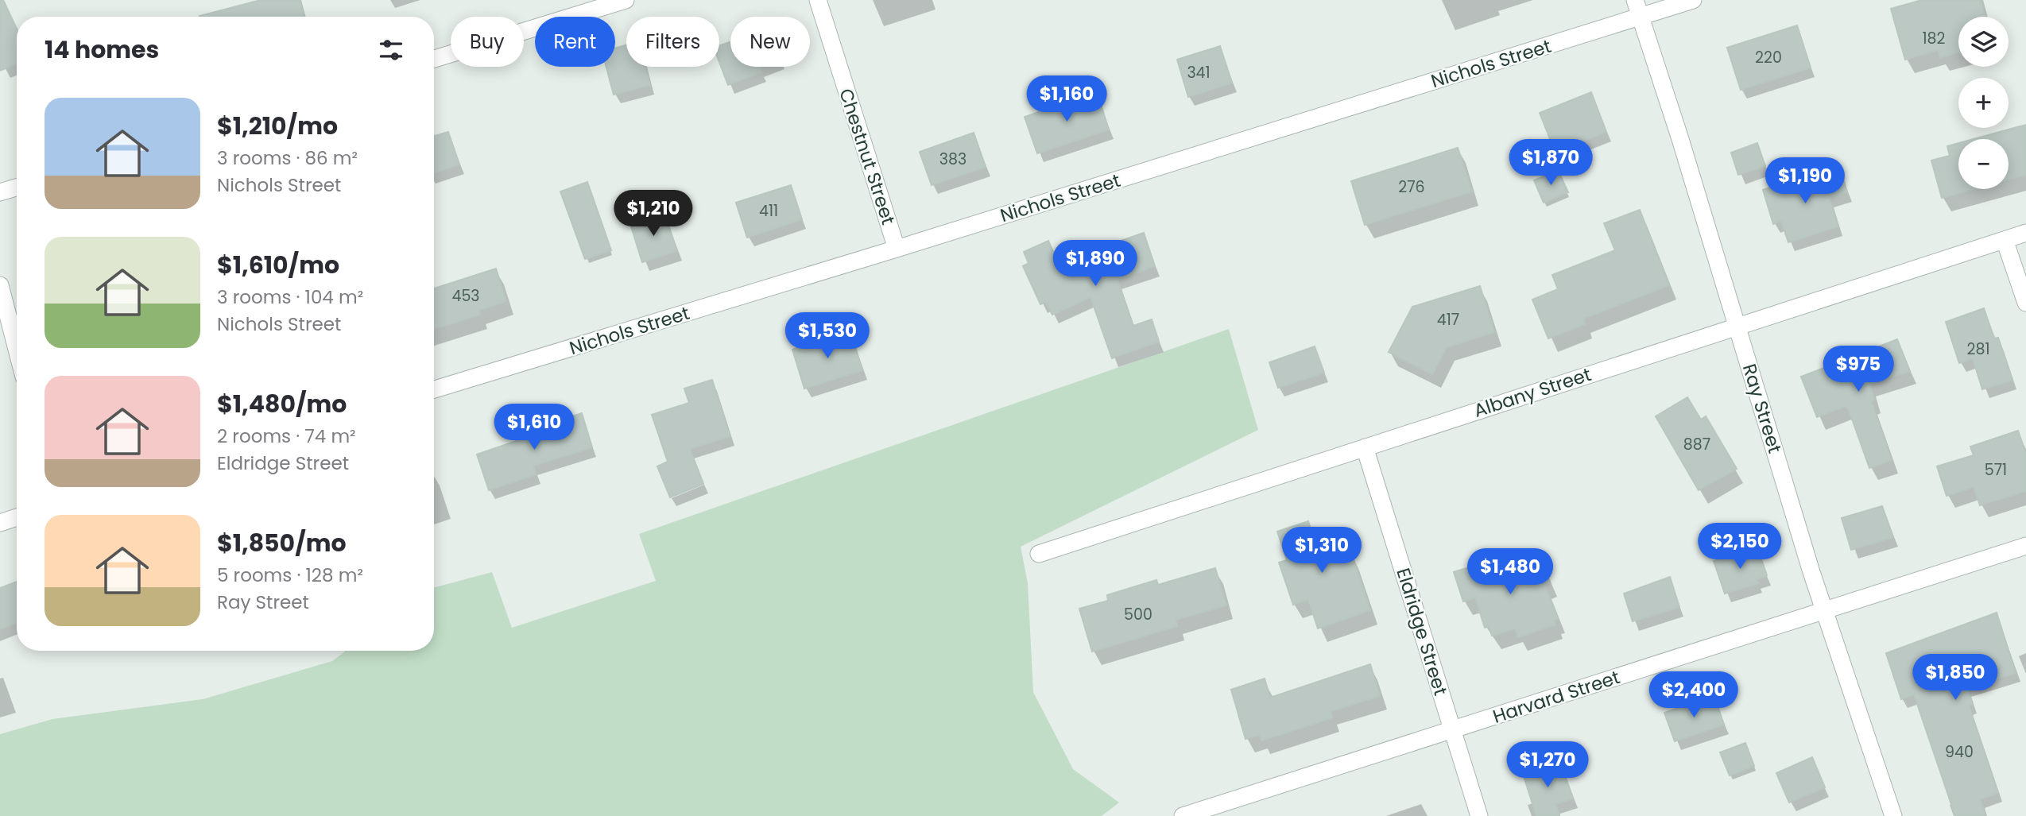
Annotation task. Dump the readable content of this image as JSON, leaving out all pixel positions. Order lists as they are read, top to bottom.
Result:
{
  "streets": {
    "street": [
      "Nichols Street",
      "Chestnut Street",
      "Albany Street",
      "Ray Street",
      "Eldridge Street",
      "Harvard Street"
    ]
  },
  "crossings": [
    ["Nichols Street", "Chestnut Street"],
    ["Nichols Street", "Ray Street"],
    ["Albany Street", "Ray Street"],
    ["Albany Street", "Eldridge Street"],
    ["Ray Street", "Harvard Street"],
    ["Eldridge Street", "Harvard Street"]
  ],
  "house_numbers": [
    "182",
    "220",
    "341",
    "383",
    "276",
    "411",
    "453",
    "417",
    "281",
    "887",
    "571",
    "500",
    "940"
  ],
  "page": {
    "map_buttons": ["+", "−"],
    "chip": [
      "Buy",
      "Rent",
      "Filters",
      "New"
    ],
    "heading": "14 homes",
    "price": [
      "$1,160",
      "$1,870",
      "$1,190",
      "$1,210",
      "$1,890",
      "$1,530",
      "$975",
      "$1,610",
      "$2,150",
      "$1,310",
      "$1,480",
      "$1,850",
      "$2,400",
      "$1,270"
    ],
    "list": [
      {
        "name": "$1,210/mo",
        "note": "3 rooms · 86 m² · Nichols Street"
      },
      {
        "name": "$1,610/mo",
        "note": "3 rooms · 104 m² · Nichols Street"
      },
      {
        "name": "$1,480/mo",
        "note": "2 rooms · 74 m² · Eldridge Street"
      },
      {
        "name": "$1,850/mo",
        "note": "5 rooms · 128 m² · Ray Street"
      }
    ]
  }
}
